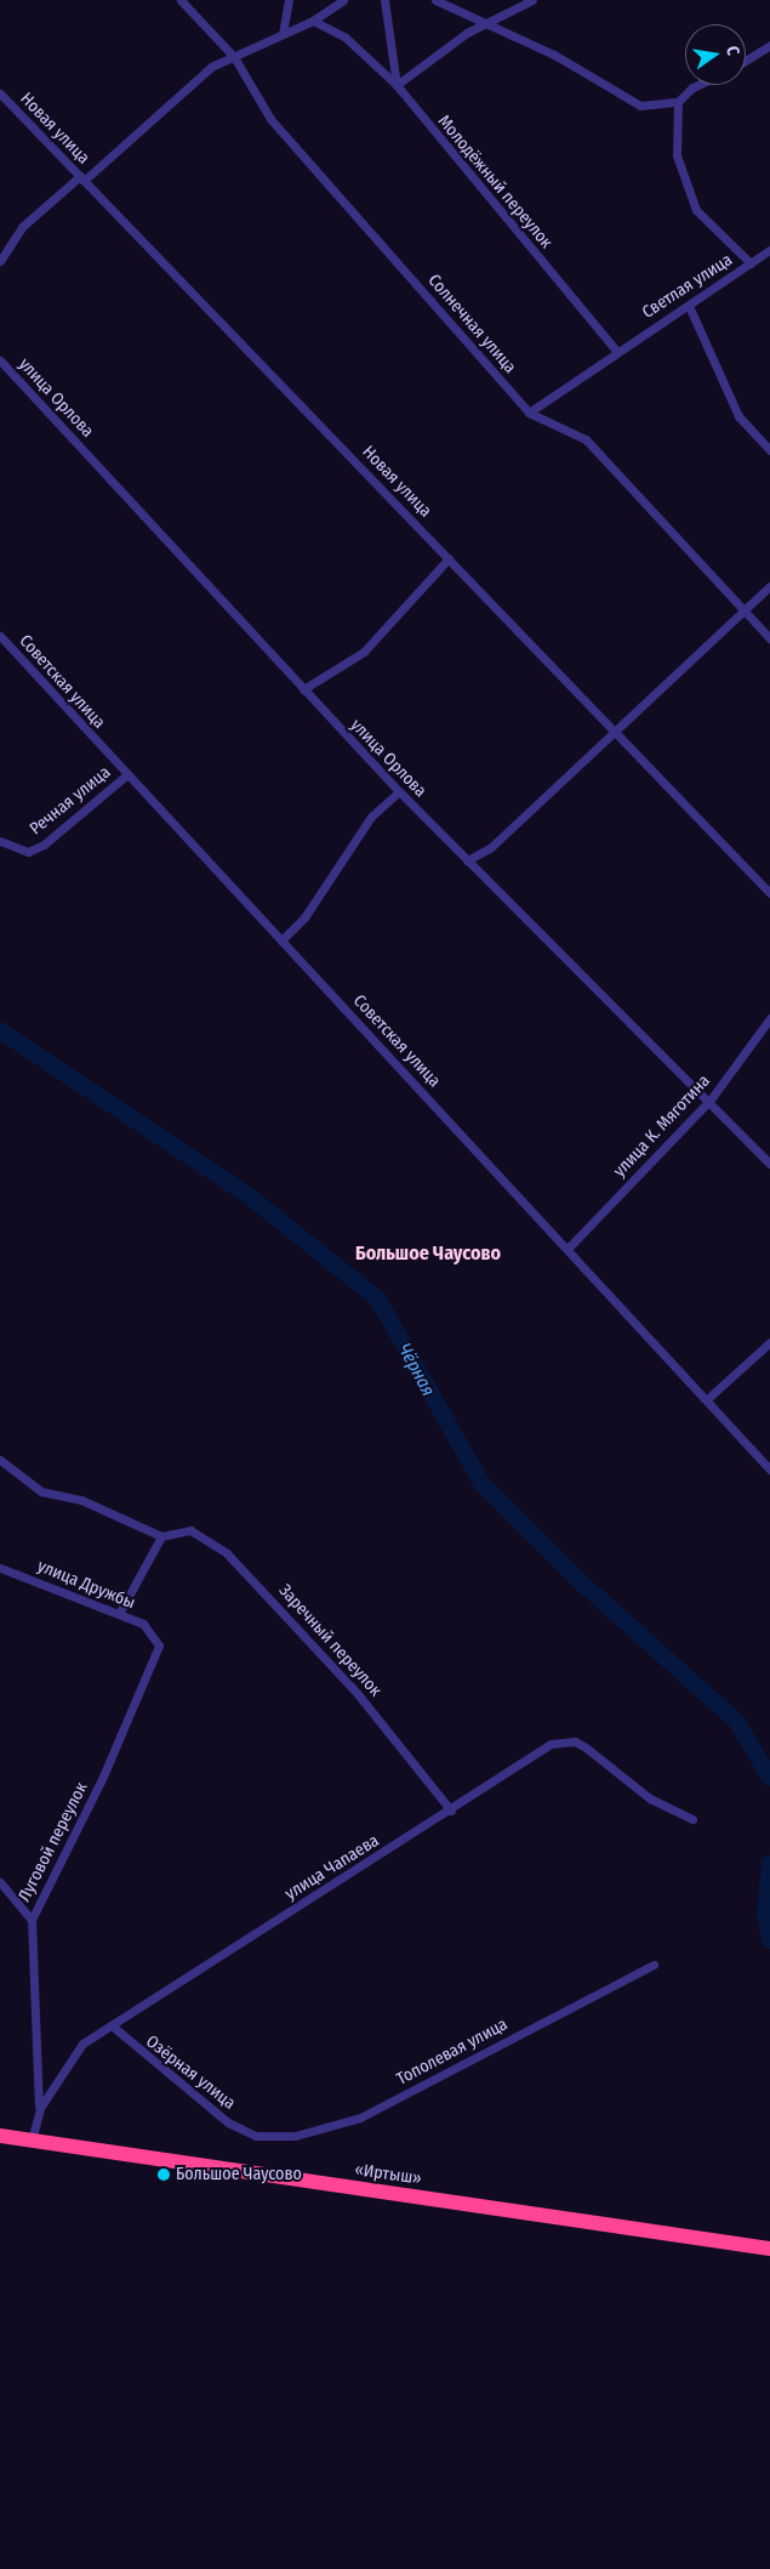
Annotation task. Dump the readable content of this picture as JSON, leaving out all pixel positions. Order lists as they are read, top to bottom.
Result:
{
  "streets": {
    "highway": ["«Иртыш»"],
    "street": [
      "Новая улица",
      "Молодёжный переулок",
      "Светлая улица",
      "Солнечная улица",
      "улица Орлова",
      "Советская улица",
      "Речная улица",
      "улица К. Мяготина",
      "улица Дружбы",
      "Заречный переулок",
      "Луговой переулок",
      "улица Чапаева",
      "Тополевая улица",
      "Озёрная улица"
    ]
  },
  "crossings": [
    ["Молодёжный переулок", "Светлая улица"],
    ["Светлая улица", "Солнечная улица"],
    ["улица Орлова", "улица К. Мяготина"],
    ["Советская улица", "Речная улица"],
    ["Советская улица", "улица К. Мяготина"],
    ["улица Дружбы", "Луговой переулок"],
    ["Заречный переулок", "улица Чапаева"],
    ["Луговой переулок", "улица Чапаева"],
    ["улица Чапаева", "Озёрная улица"],
    ["улица Чапаева", "«Иртыш»"],
    ["Тополевая улица", "Озёрная улица"]
  ],
  "districts": ["Большое Чаусово"],
  "water": ["Чёрная"],
  "places": ["Большое Чаусово"],
  "north": "right"
}
